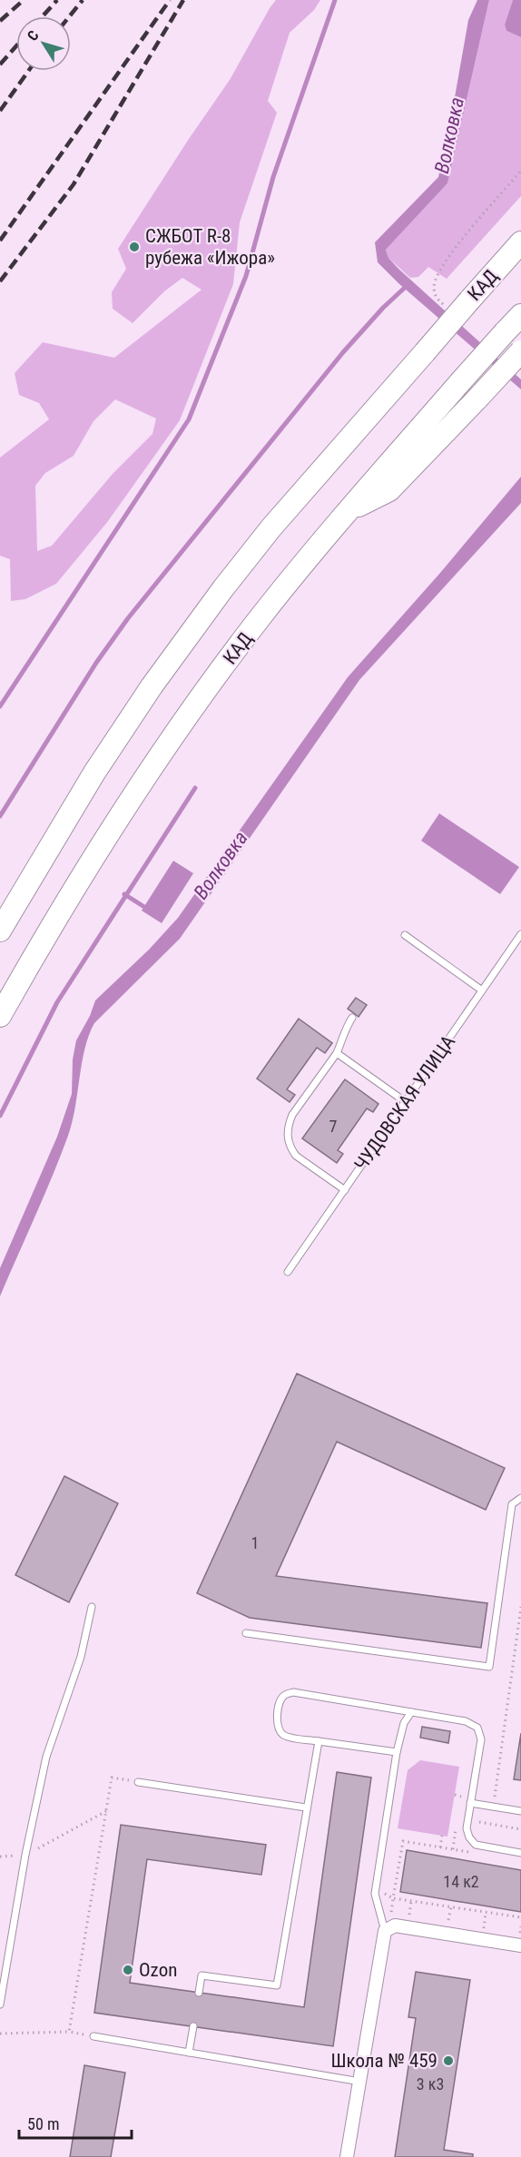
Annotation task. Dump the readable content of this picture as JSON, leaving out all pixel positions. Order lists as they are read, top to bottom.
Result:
{
  "streets": {
    "highway": ["КАД"],
    "lane": ["ЧУДОВСКАЯ УЛИЦА"]
  },
  "water": ["Волковка"],
  "places": ["СЖБОТ R-8 рубежа «Ижора»", "Ozon", "Школа № 459"],
  "house_numbers": [
    "7",
    "1",
    "14 к2",
    "3 к3"
  ],
  "scale_bar": "50 m",
  "north": "top left"
}
